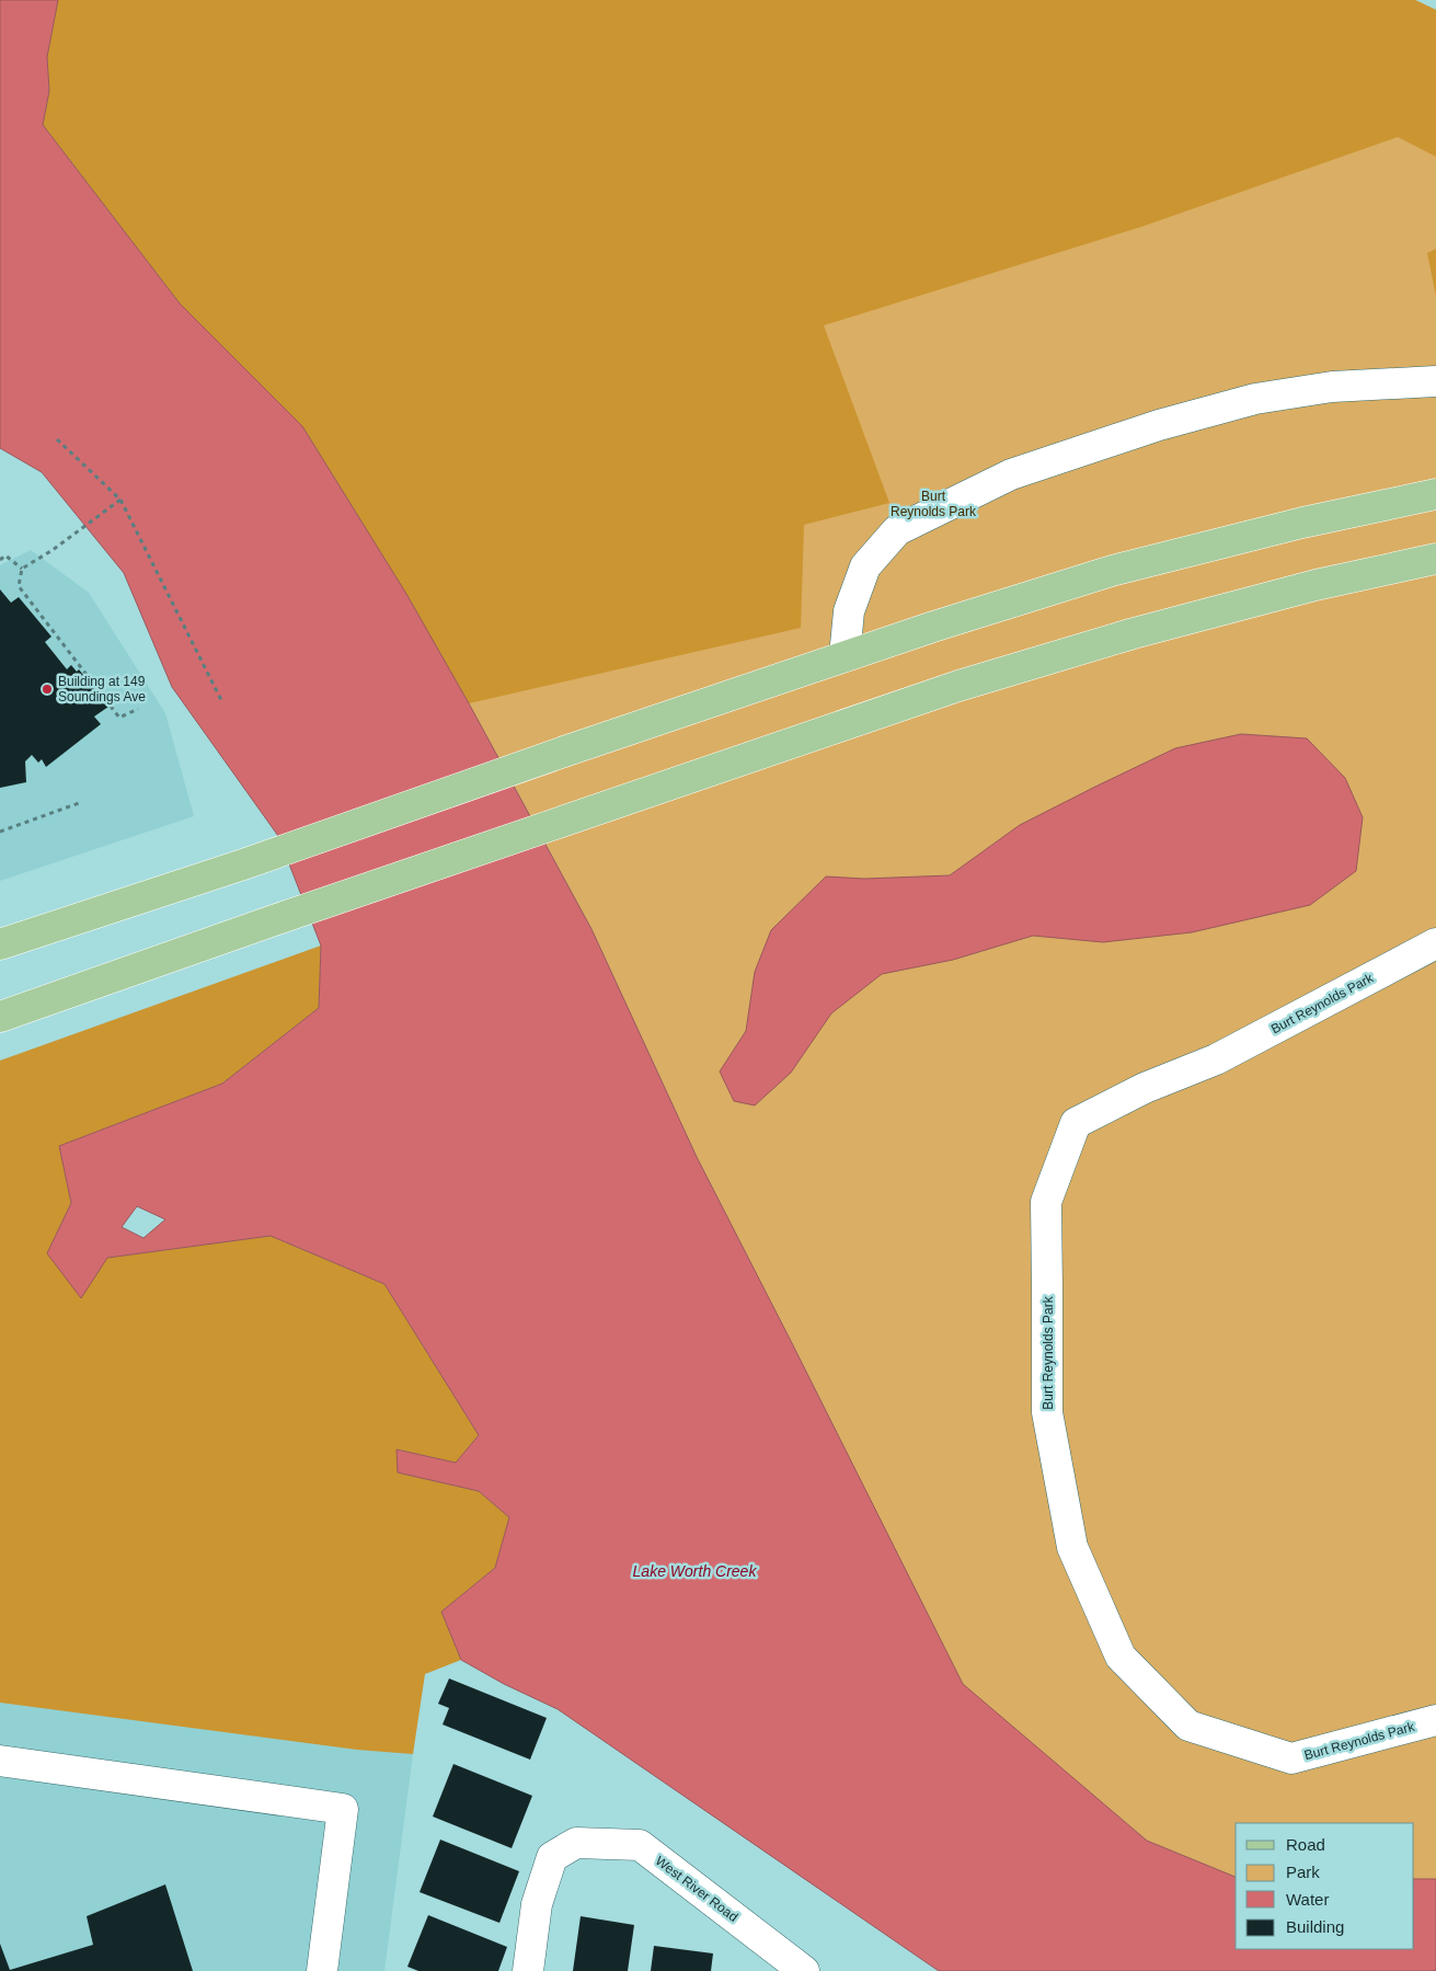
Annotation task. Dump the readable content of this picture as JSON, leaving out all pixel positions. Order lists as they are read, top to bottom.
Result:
{
  "streets": {
    "street": ["Burt Reynolds Park", "West River Road"]
  },
  "water": ["Lake Worth Creek"],
  "parks": ["Burt Reynolds Park"],
  "places": ["Building at 149 Soundings Ave"],
  "legend": [
    "Road",
    "Park",
    "Water",
    "Building"
  ]
}
